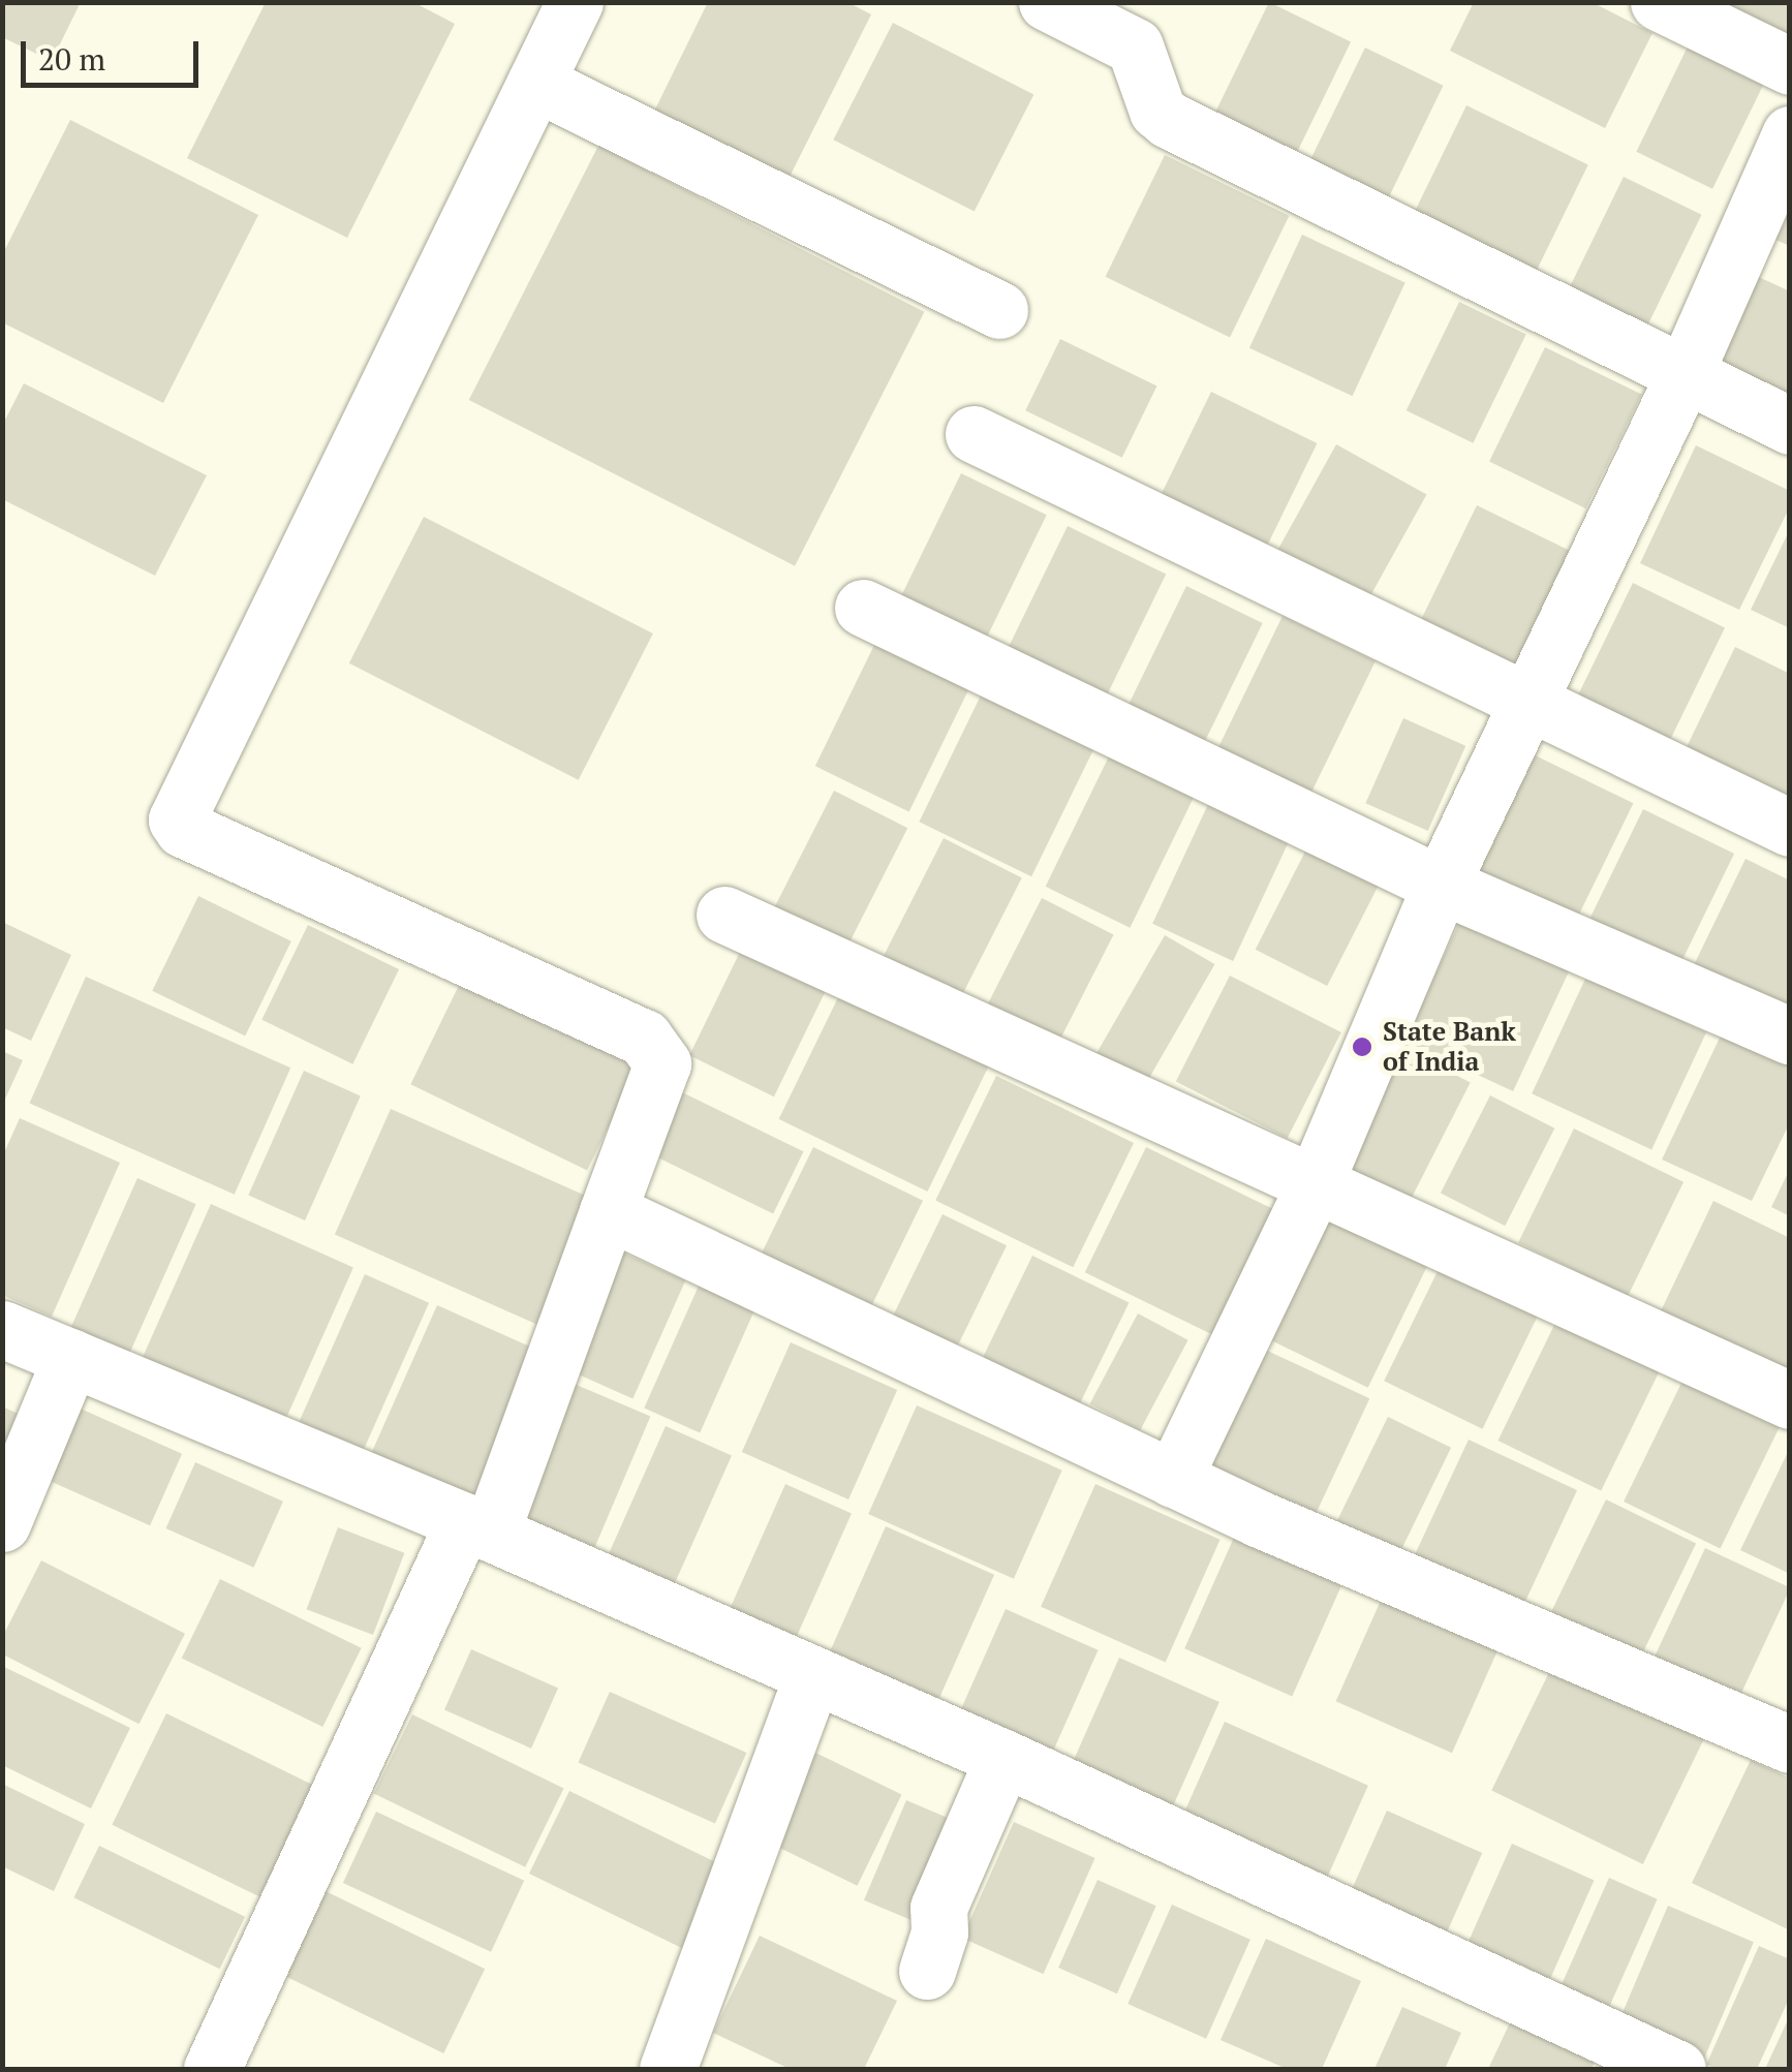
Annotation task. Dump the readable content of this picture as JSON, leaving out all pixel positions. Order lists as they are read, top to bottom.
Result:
{
  "places": ["State Bank of India"],
  "scale_bar": "20 m"
}
